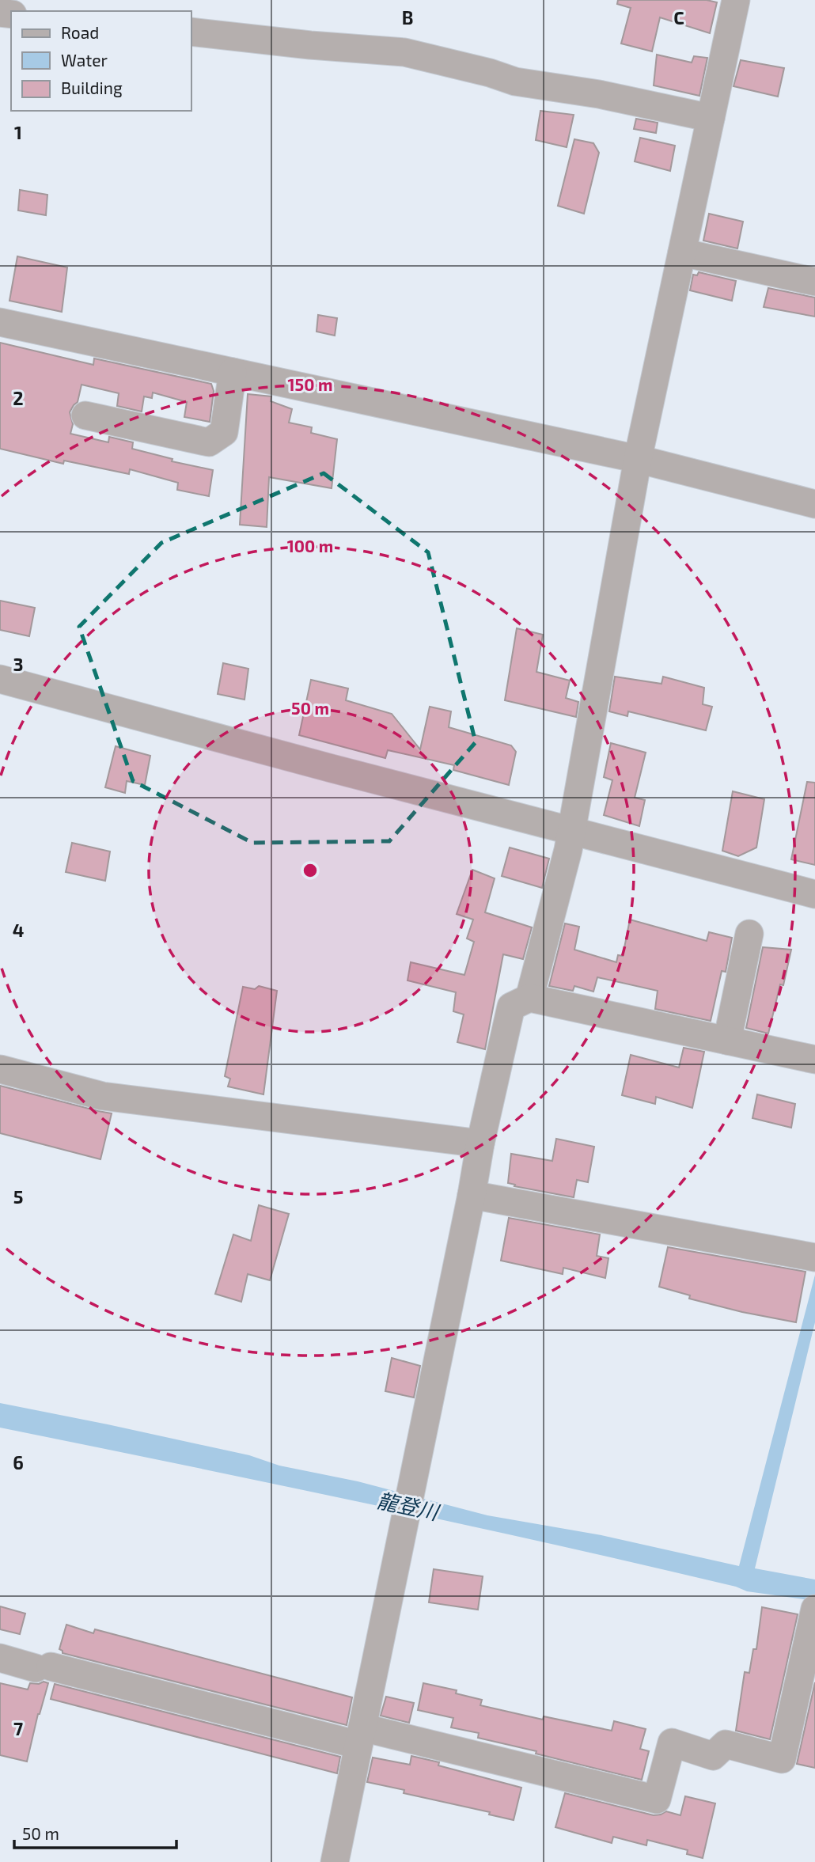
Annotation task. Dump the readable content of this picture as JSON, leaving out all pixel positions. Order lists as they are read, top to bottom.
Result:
{
  "water": ["龍登川"],
  "legend": ["Road", "Water", "Building"],
  "scale_bar": "50 m",
  "grid": {
    "columns": ["B", "C"],
    "rows": [
      "1",
      "2",
      "3",
      "4",
      "5",
      "6",
      "7"
    ]
  },
  "rings": ["150 m", "100 m", "50 m"]
}
